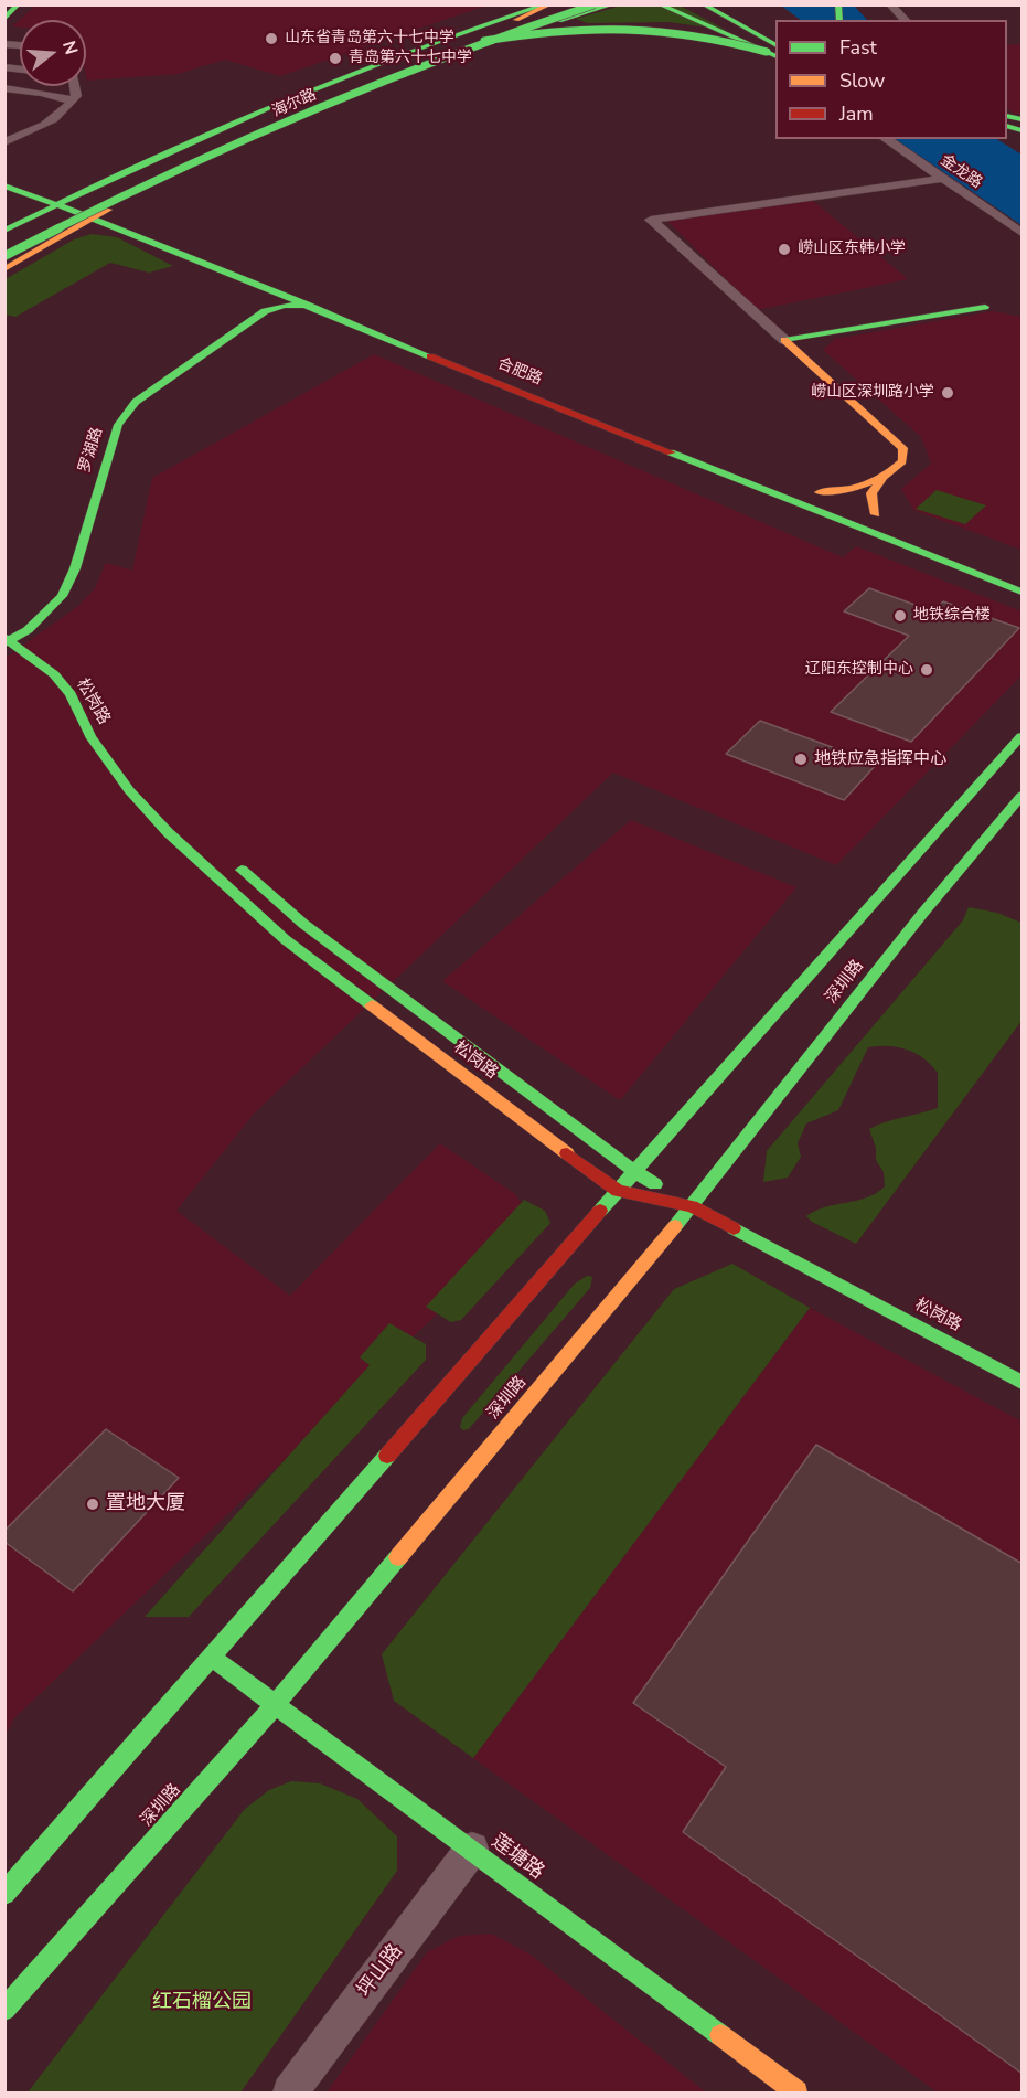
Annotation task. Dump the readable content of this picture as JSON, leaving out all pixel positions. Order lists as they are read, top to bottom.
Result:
{
  "streets": {
    "main road": [
      "海尔路",
      "合肥路",
      "罗湖路",
      "松岗路",
      "深圳路",
      "莲塘路"
    ],
    "street": ["金龙路", "坪山路"]
  },
  "crossings": [
    ["海尔路", "合肥路"],
    ["合肥路", "罗湖路"],
    ["罗湖路", "松岗路"],
    ["松岗路", "深圳路"],
    ["深圳路", "莲塘路"],
    ["莲塘路", "坪山路"]
  ],
  "parks": ["红石榴公园"],
  "places": [
    "山东省青岛第六十七中学",
    "青岛第六十七中学",
    "崂山区东韩小学",
    "崂山区深圳路小学",
    "地铁综合楼",
    "辽阳东控制中心",
    "地铁应急指挥中心",
    "置地大厦"
  ],
  "legend": ["Fast", "Slow", "Jam"],
  "north": "right"
}
